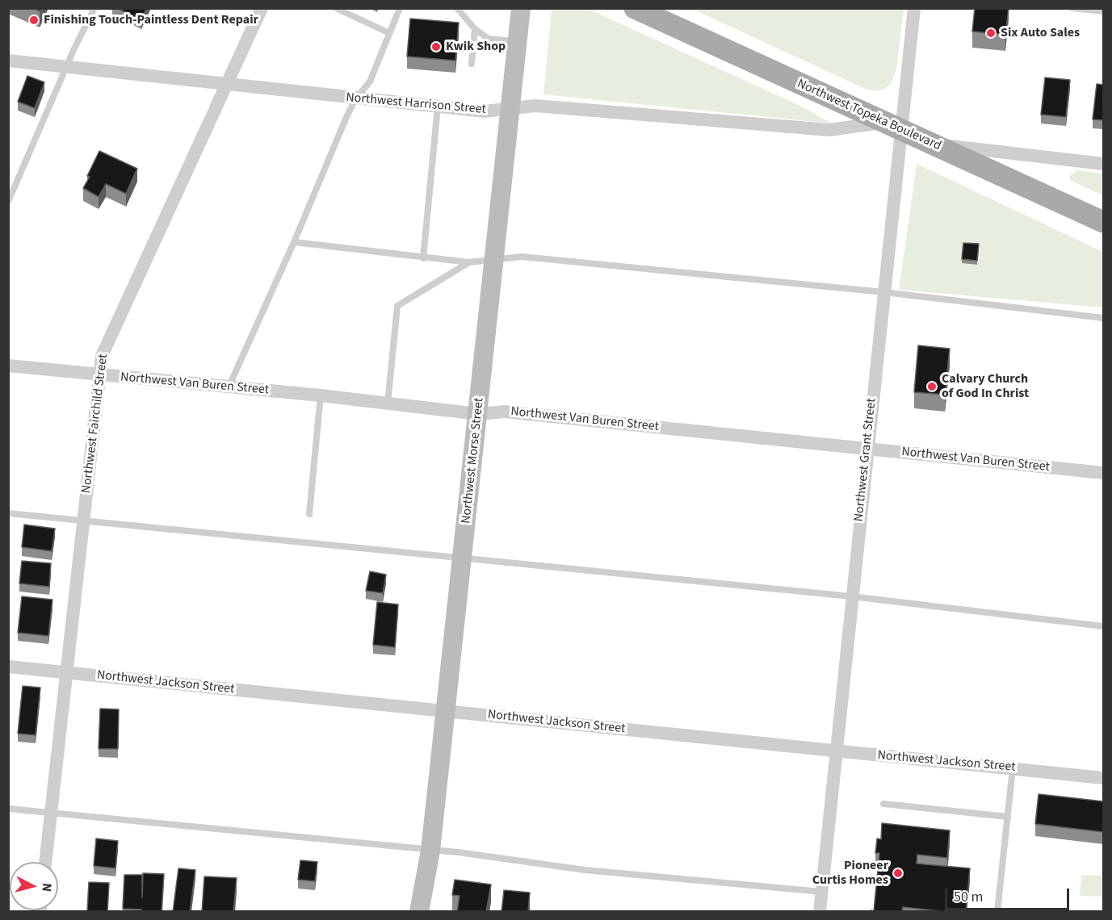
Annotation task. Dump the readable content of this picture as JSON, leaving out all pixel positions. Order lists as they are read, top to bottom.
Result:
{
  "streets": {
    "main road": ["Northwest Topeka Boulevard", "Northwest Morse Street"],
    "street": [
      "Northwest Harrison Street",
      "Northwest Van Buren Street",
      "Northwest Fairchild Street",
      "Northwest Grant Street",
      "Northwest Jackson Street"
    ]
  },
  "crossings": [
    ["Northwest Harrison Street", "Northwest Topeka Boulevard"],
    ["Northwest Harrison Street", "Northwest Fairchild Street"],
    ["Northwest Harrison Street", "Northwest Grant Street"],
    ["Northwest Harrison Street", "Northwest Morse Street"],
    ["Northwest Topeka Boulevard", "Northwest Grant Street"],
    ["Northwest Van Buren Street", "Northwest Fairchild Street"],
    ["Northwest Van Buren Street", "Northwest Grant Street"],
    ["Northwest Van Buren Street", "Northwest Morse Street"],
    ["Northwest Fairchild Street", "Northwest Jackson Street"],
    ["Northwest Grant Street", "Northwest Jackson Street"],
    ["Northwest Morse Street", "Northwest Jackson Street"]
  ],
  "places": [
    "Finishing Touch-Paintless Dent Repair",
    "Six Auto Sales",
    "Kwik Shop",
    "Calvary Church of God In Christ",
    "Pioneer Curtis Homes"
  ],
  "scale_bar": "50 m",
  "north": "right"
}
